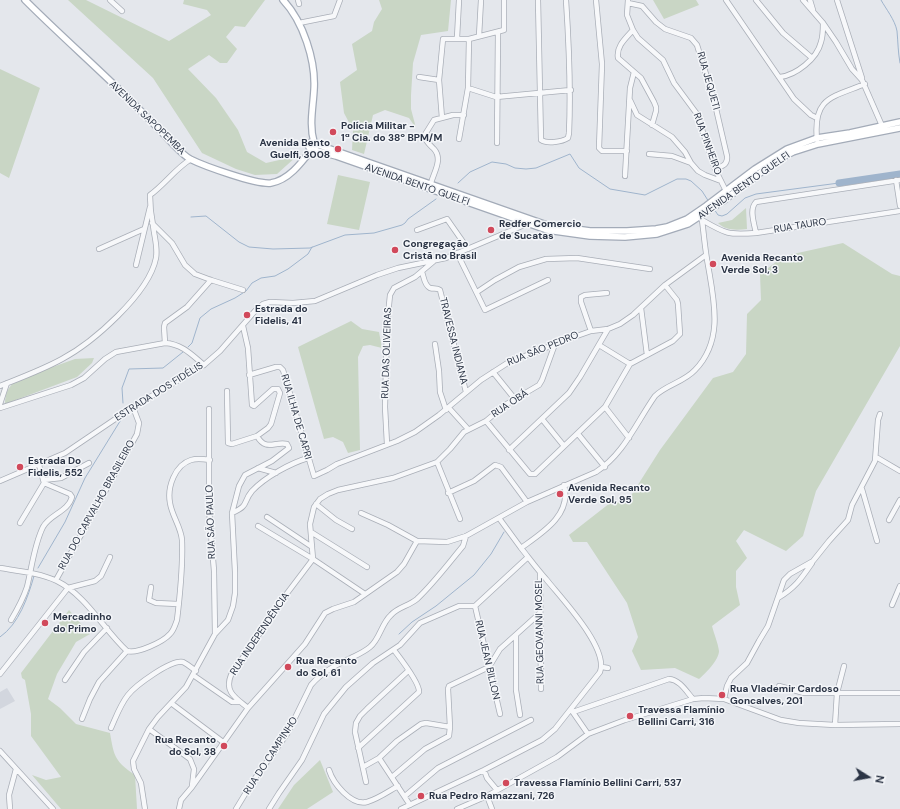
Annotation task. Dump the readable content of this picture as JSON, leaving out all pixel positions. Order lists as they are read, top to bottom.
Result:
{
  "streets": {
    "main road": ["AVENIDA SAPOPEMBA", "AVENIDA BENTO GUELFI"],
    "street": [
      "RUA JEQUETI",
      "RUA PINHEIRO",
      "RUA TAURO",
      "TRAVESSA INDIANA",
      "RUA SÃO PEDRO",
      "RUA DAS OLIVEIRAS",
      "ESTRADA DOS FIDÉLIS",
      "RUA OBÁ",
      "RUA ILHA DE CAPRI",
      "RUA DO CARVALHO BRASILEIRO",
      "RUA SÃO PAULO",
      "RUA GEOVANNI MOSEL",
      "RUA INDEPENDÊNCIA",
      "RUA JEAN BILLON",
      "RUA DO CAMPINHO"
    ]
  },
  "crossings": [
    ["RUA JEQUETI", "RUA PINHEIRO"],
    ["AVENIDA SAPOPEMBA", "AVENIDA BENTO GUELFI"],
    ["RUA PINHEIRO", "AVENIDA BENTO GUELFI"],
    ["AVENIDA BENTO GUELFI", "RUA TAURO"],
    ["AVENIDA BENTO GUELFI", "ESTRADA DOS FIDÉLIS"],
    ["TRAVESSA INDIANA", "RUA SÃO PEDRO"],
    ["TRAVESSA INDIANA", "RUA DAS OLIVEIRAS"],
    ["RUA SÃO PEDRO", "RUA DAS OLIVEIRAS"],
    ["RUA SÃO PEDRO", "RUA OBÁ"],
    ["RUA SÃO PEDRO", "RUA ILHA DE CAPRI"],
    ["RUA DAS OLIVEIRAS", "ESTRADA DOS FIDÉLIS"],
    ["ESTRADA DOS FIDÉLIS", "RUA DO CARVALHO BRASILEIRO"]
  ],
  "places": [
    "Polícia Militar - 1ª Cia. do 38º BPM/M",
    "Avenida Bento Guelfi, 3008",
    "Redfer Comercio de Sucatas",
    "Congregação Cristã no Brasil",
    "Avenida Recanto Verde Sol, 3",
    "Estrada do Fidelis, 41",
    "Estrada Do Fidelis, 552",
    "Avenida Recanto Verde Sol, 95",
    "Mercadinho do Primo",
    "Rua Recanto do Sol, 61",
    "Rua Vlademir Cardoso Goncalves, 201",
    "Travessa Flamínio Bellini Carri, 316",
    "Rua Recanto do Sol, 38",
    "Travessa Flamínio Bellini Carri, 537",
    "Rua Pedro Ramazzani, 726"
  ],
  "north": "right"
}
